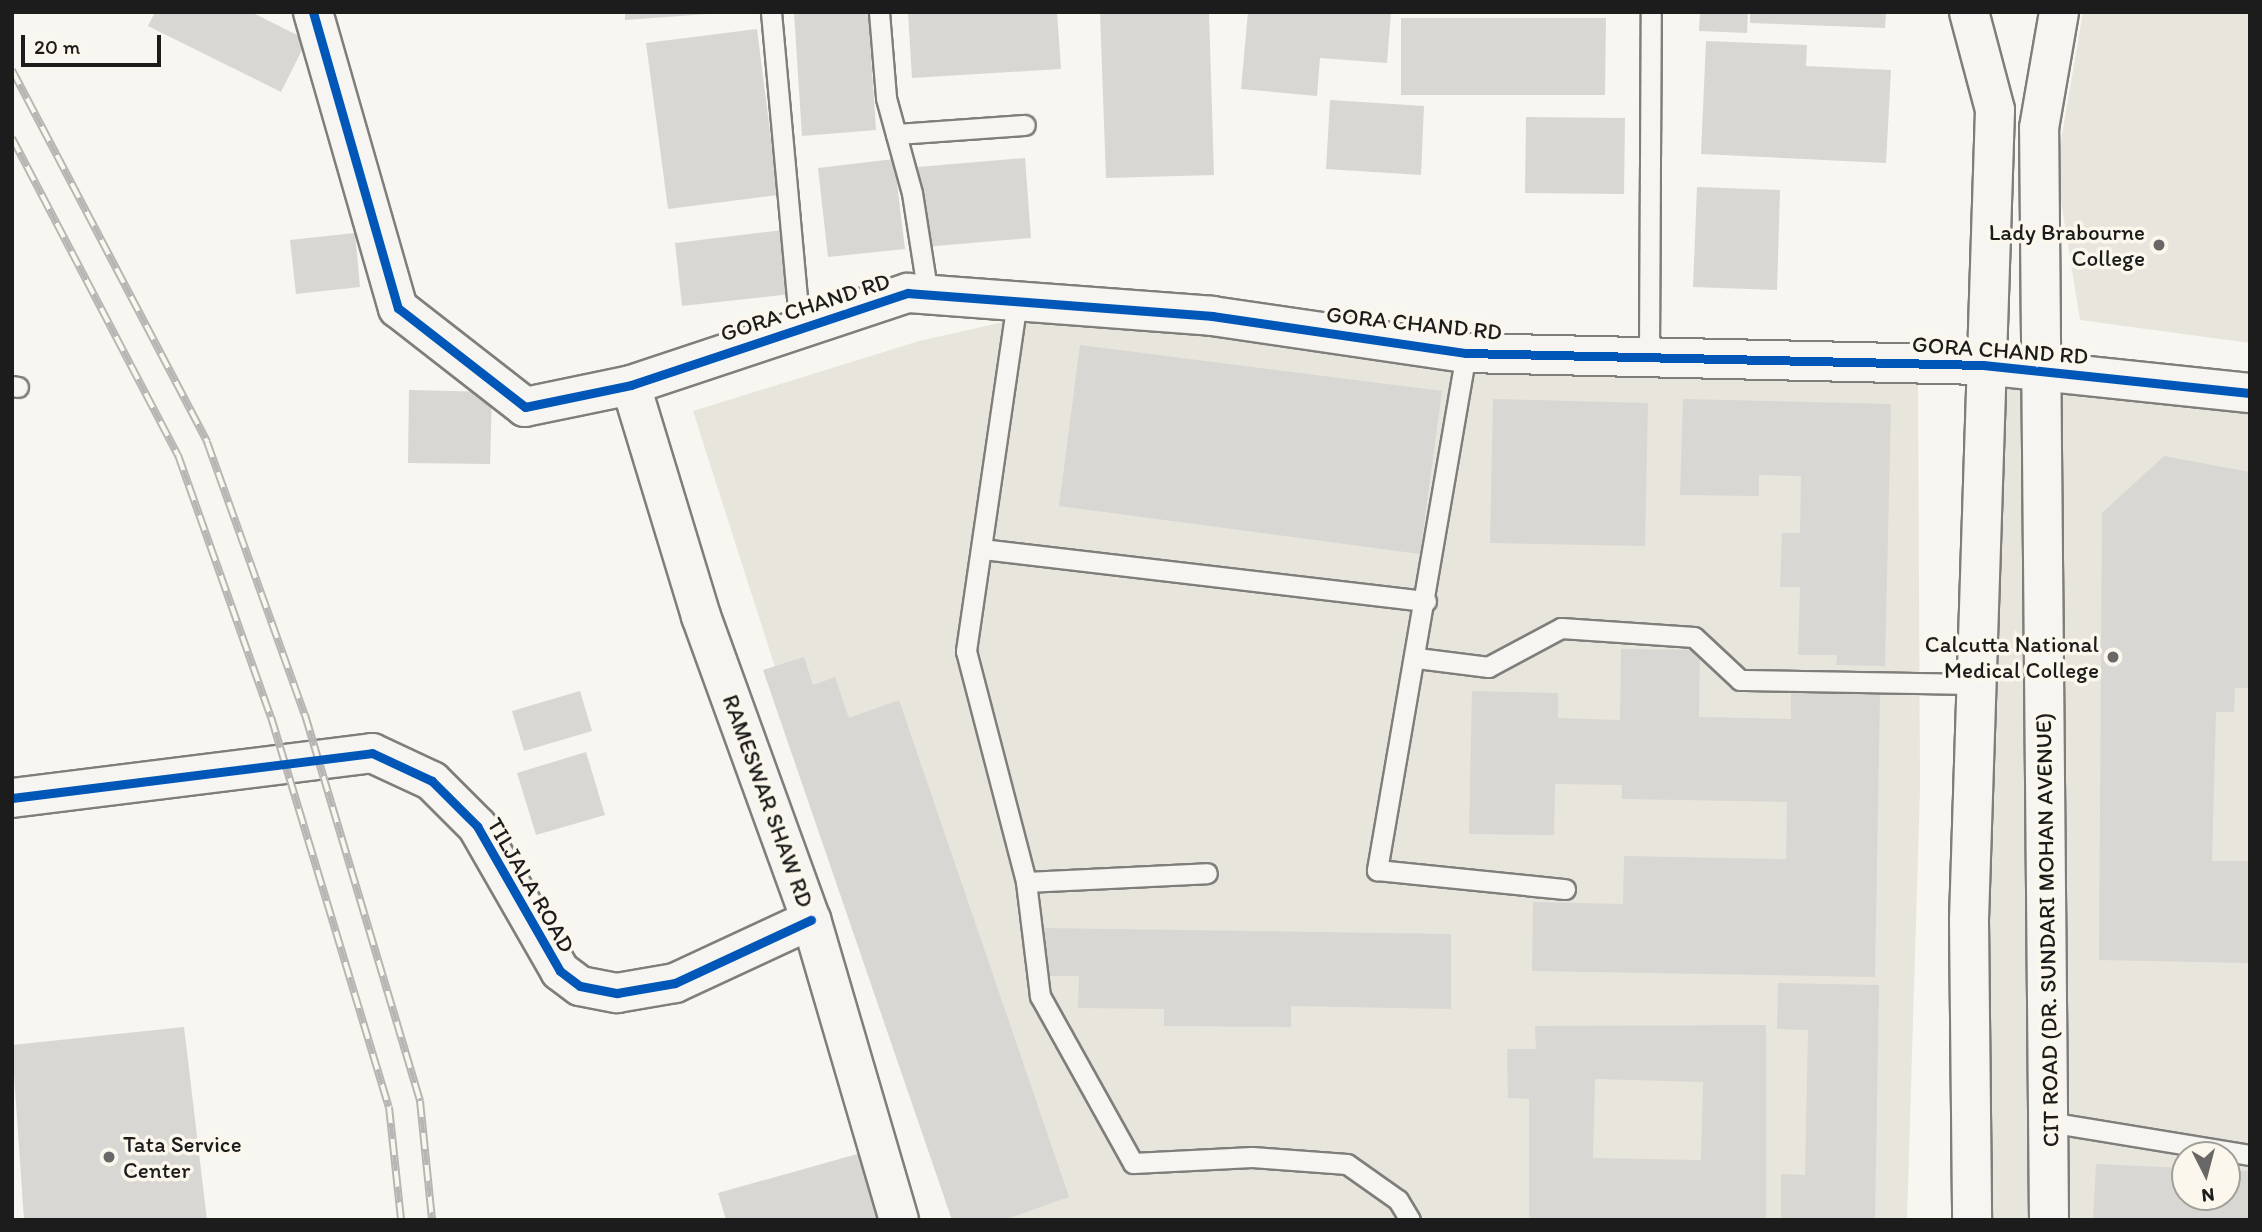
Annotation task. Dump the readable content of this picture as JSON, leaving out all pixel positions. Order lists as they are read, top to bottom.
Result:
{
  "streets": {
    "street": [
      "GORA CHAND RD",
      "RAMESWAR SHAW RD",
      "TILJALA ROAD",
      "CIT ROAD (DR. SUNDARI MOHAN AVENUE)"
    ]
  },
  "crossings": [
    ["GORA CHAND RD", "RAMESWAR SHAW RD"],
    ["GORA CHAND RD", "CIT ROAD (DR. SUNDARI MOHAN AVENUE)"],
    ["RAMESWAR SHAW RD", "TILJALA ROAD"]
  ],
  "places": ["Lady Brabourne College", "Calcutta National Medical College", "Tata Service Center"],
  "scale_bar": "20 m",
  "north": "bottom"
}
